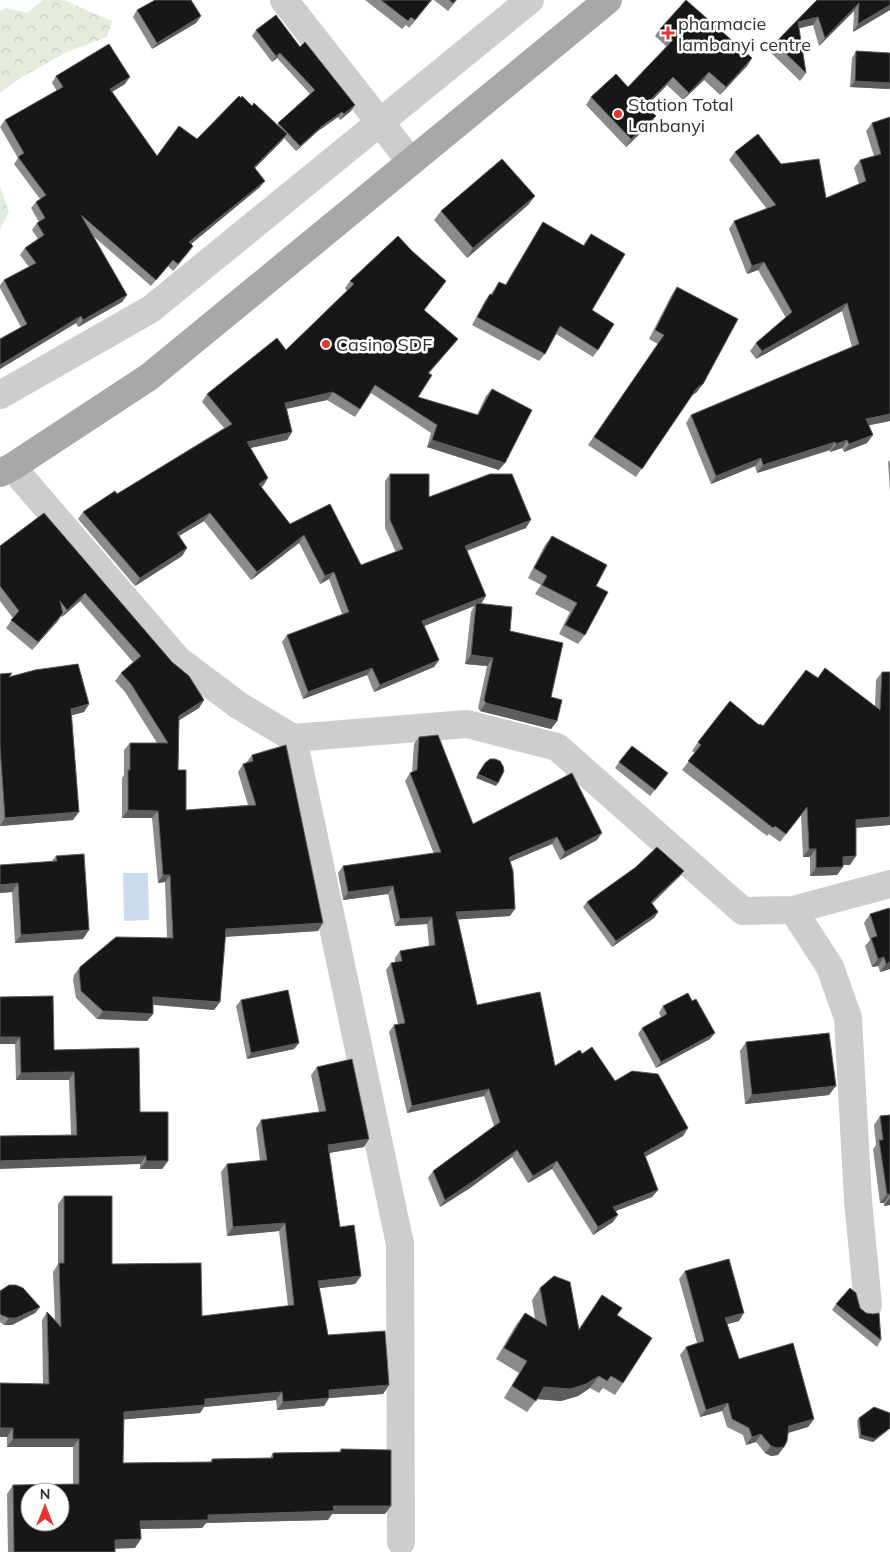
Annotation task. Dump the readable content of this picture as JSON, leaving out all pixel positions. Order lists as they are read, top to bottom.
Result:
{
  "places": {
    "health": ["pharmacie lambanyi centre"],
    "other": ["Station Total Lanbanyi", "Casino SDF"]
  },
  "north": "top"
}
